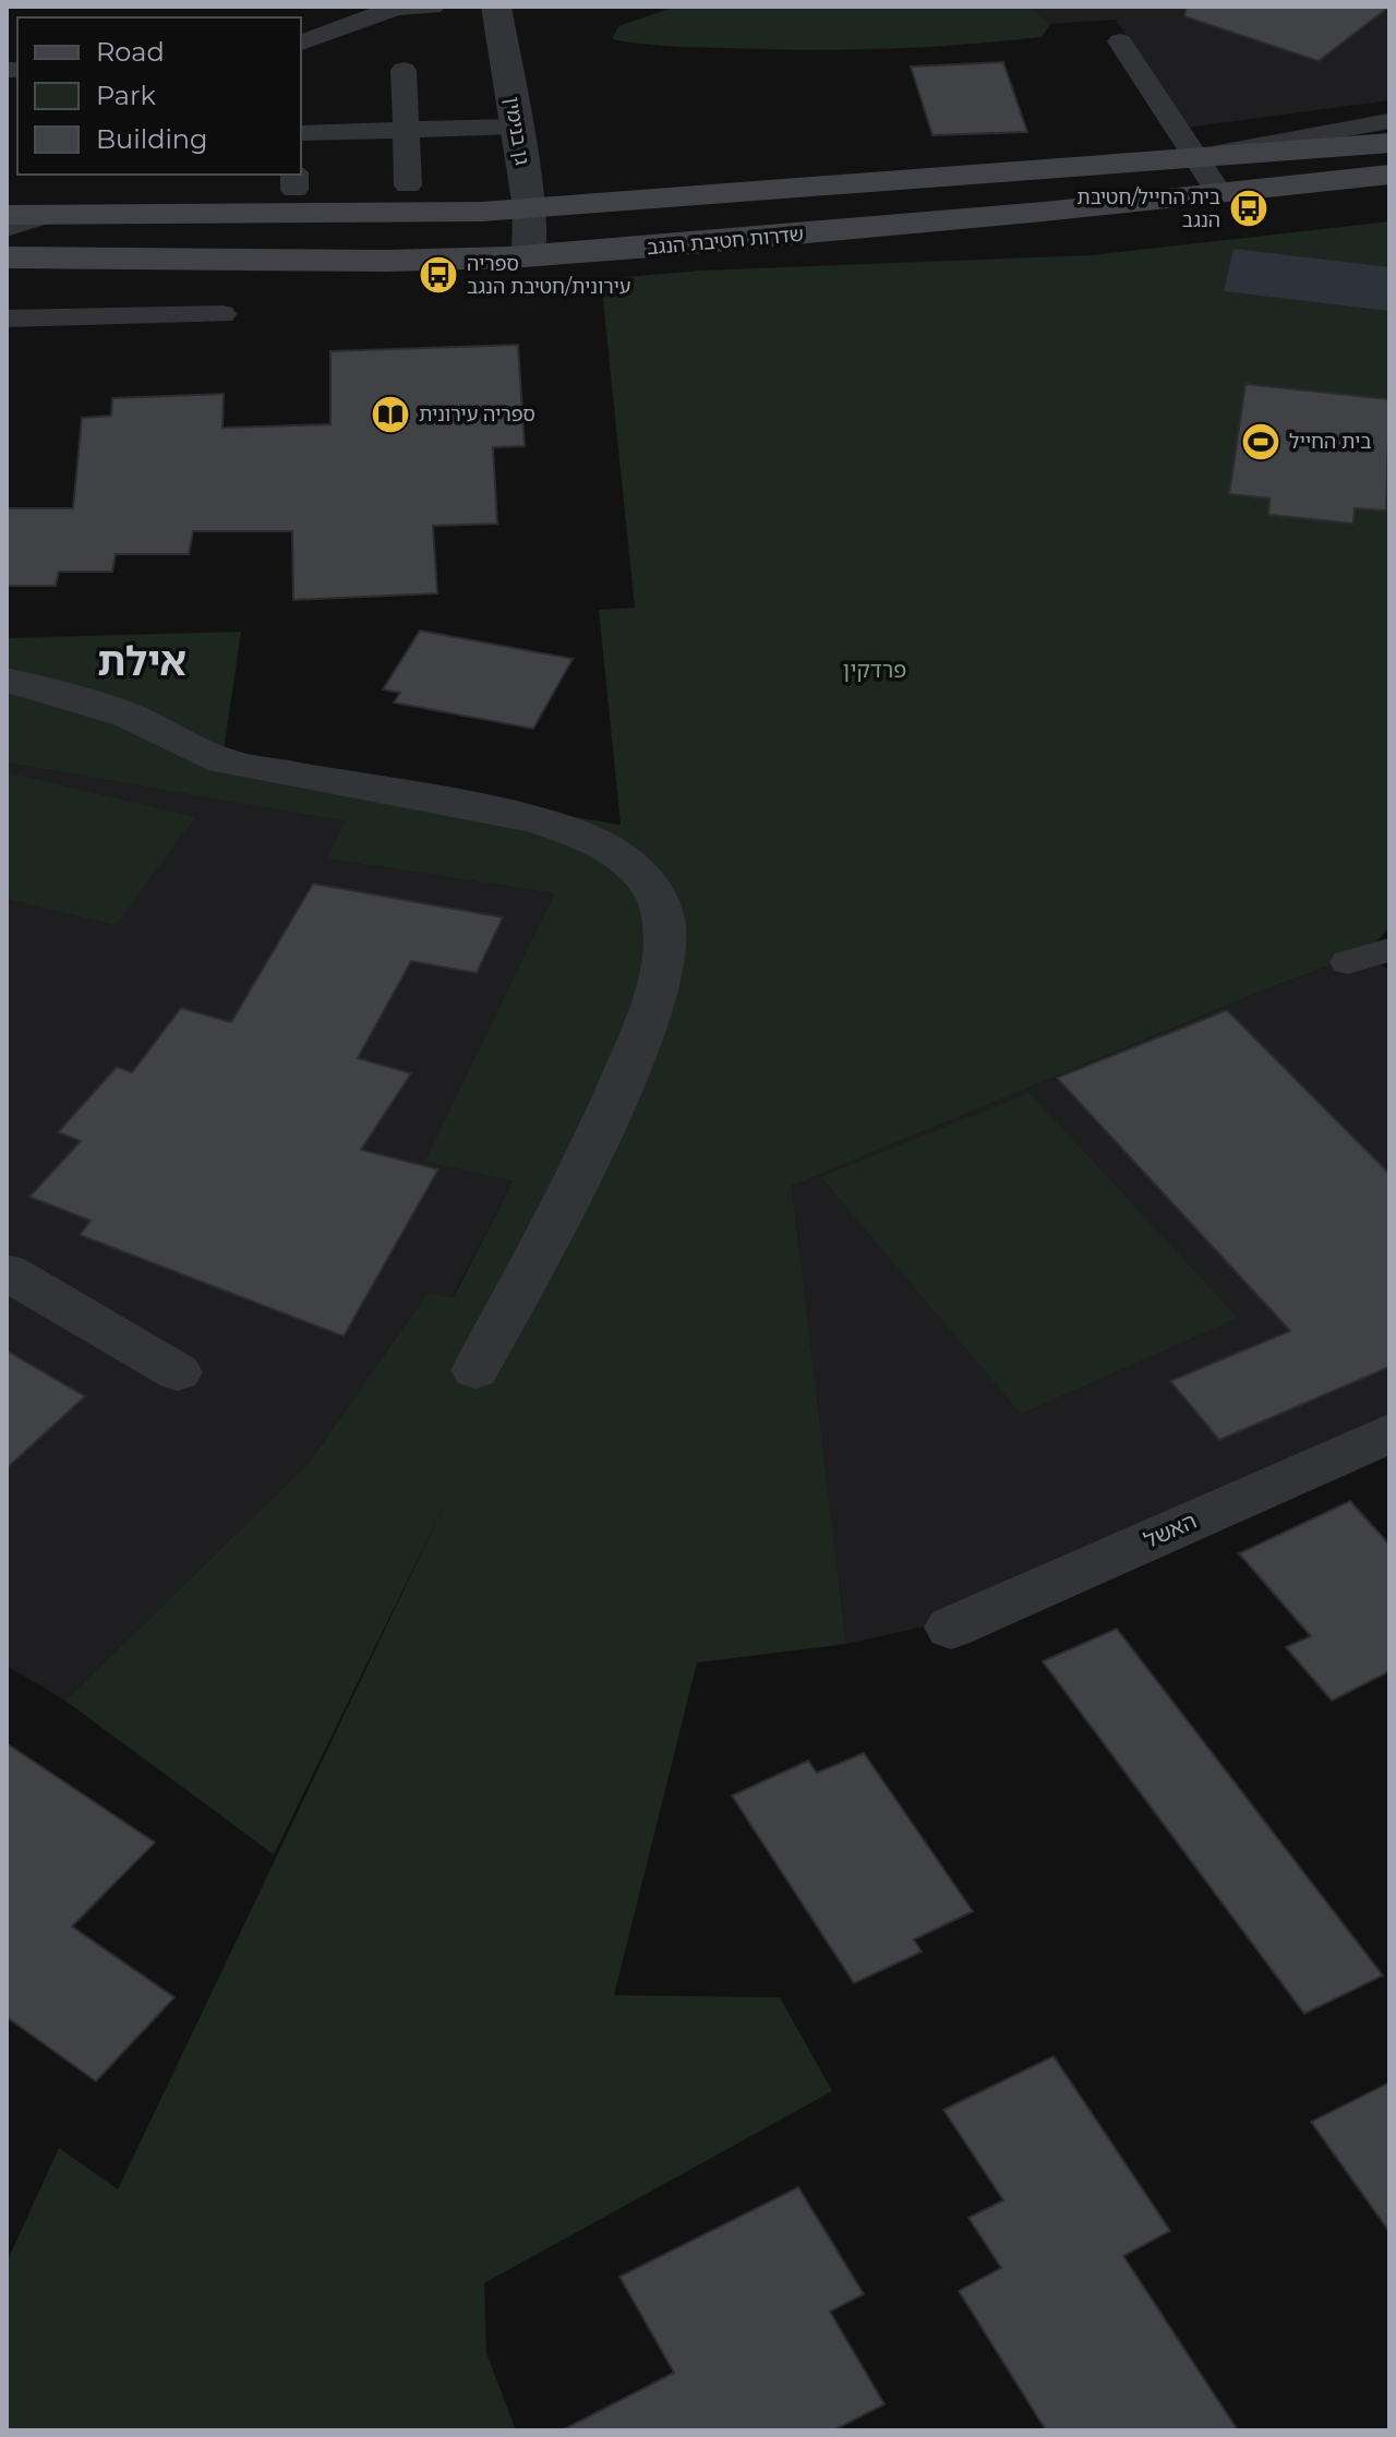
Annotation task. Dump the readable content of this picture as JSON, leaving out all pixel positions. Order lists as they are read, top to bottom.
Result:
{
  "streets": {
    "main road": ["שדרות חטיבת הנגב"],
    "street": ["גן בנימין", "האשל"]
  },
  "crossings": [
    ["גן בנימין", "שדרות חטיבת הנגב"]
  ],
  "districts": ["אילת"],
  "parks": ["פרדקין"],
  "places": {
    "bus stop": ["בית החייל/חטיבת הנגב", "ספריה עירונית/חטיבת הנגב"],
    "library": ["ספריה עירונית"],
    "sports": ["בית החייל"]
  },
  "legend": ["Road", "Park", "Building"]
}
